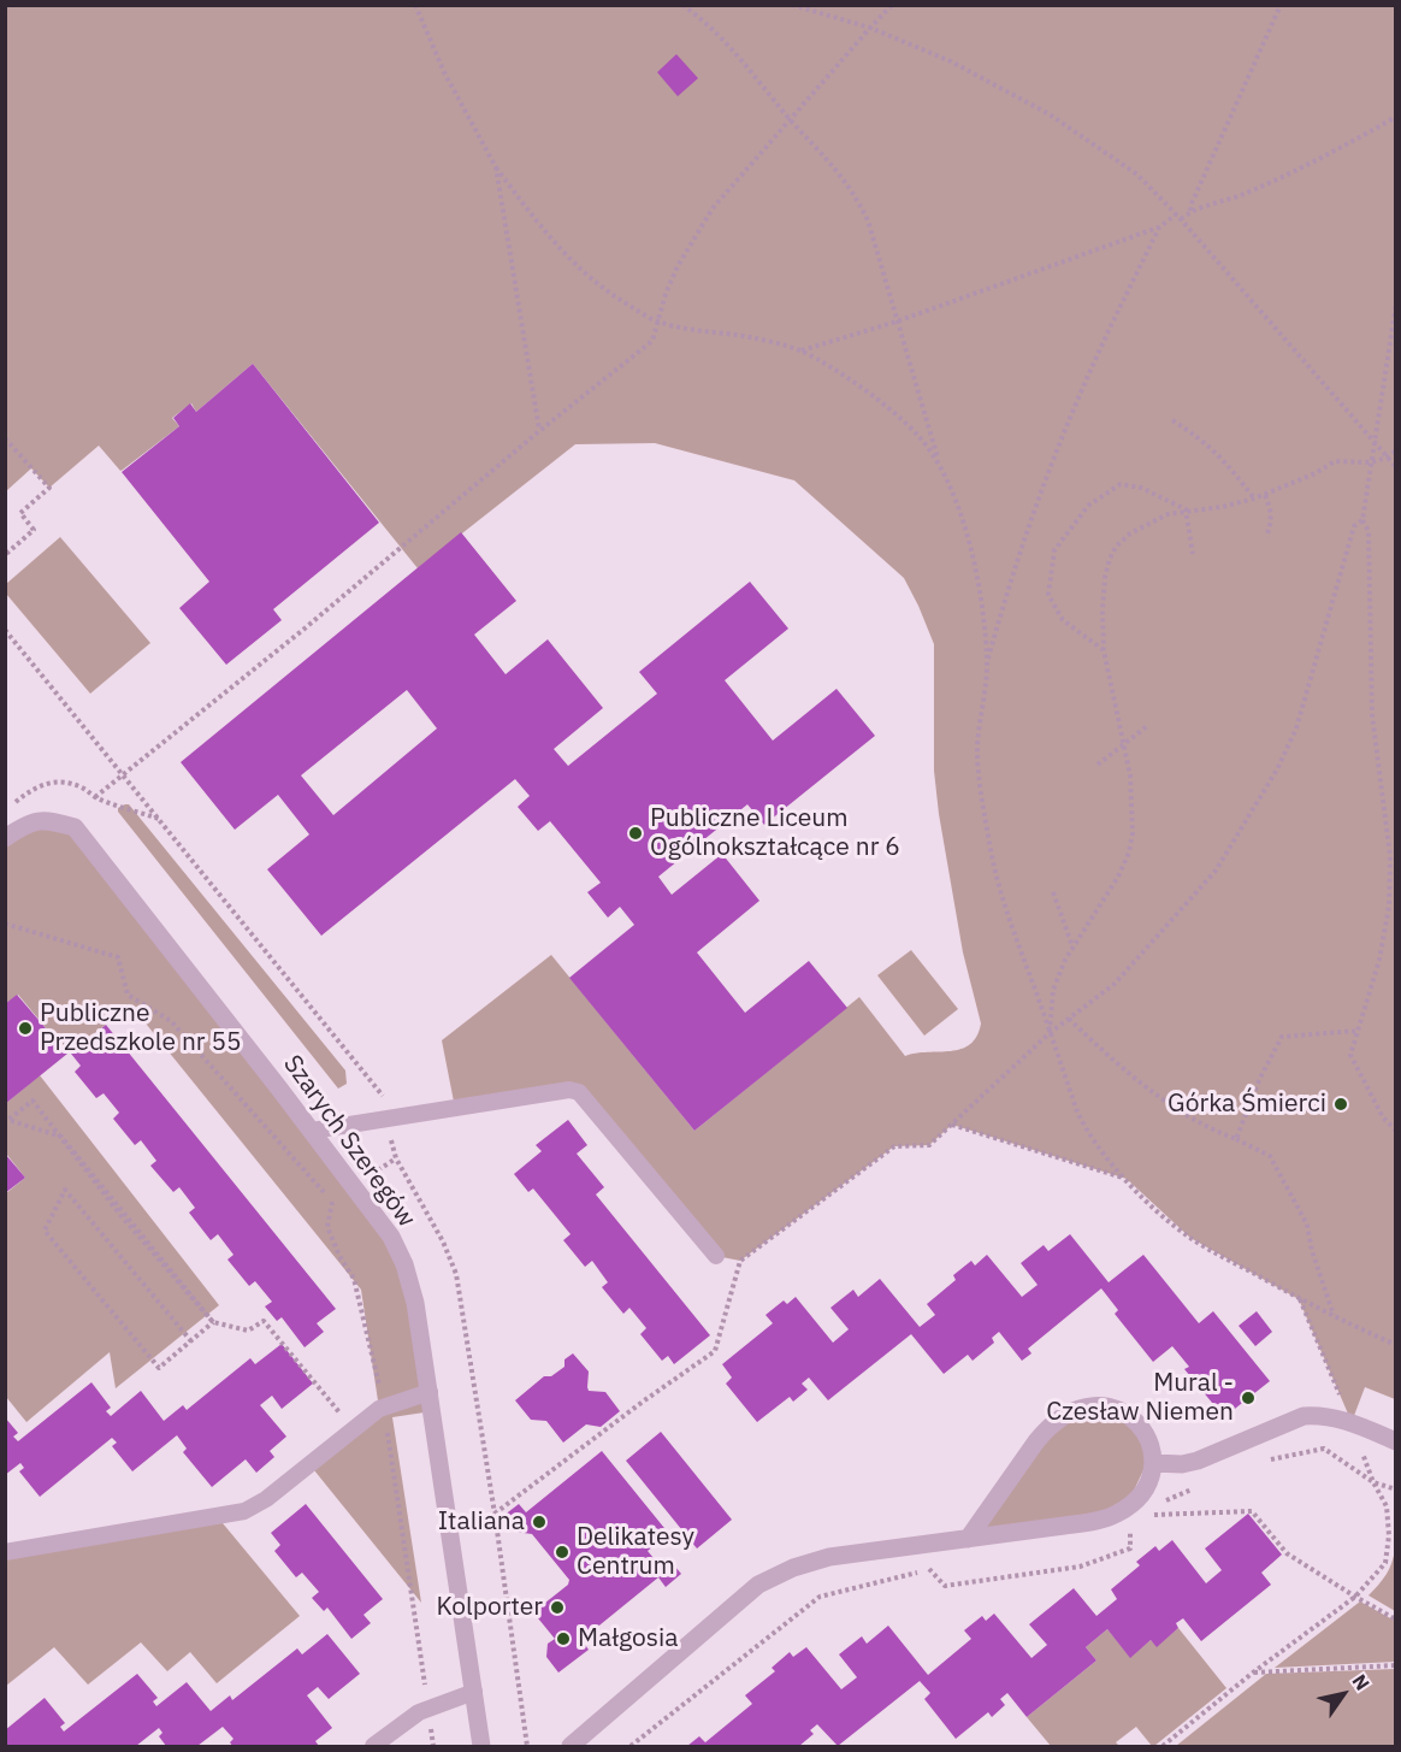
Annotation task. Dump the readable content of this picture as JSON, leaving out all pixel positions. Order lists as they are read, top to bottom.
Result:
{
  "streets": {
    "street": ["Szarych Szeregów"]
  },
  "places": [
    "Publiczne Liceum Ogólnokształcące nr 6",
    "Publiczne Przedszkole nr 55",
    "Górka Śmierci",
    "Mural - Czesław Niemen",
    "Italiana",
    "Delikatesy Centrum",
    "Kolporter",
    "Małgosia"
  ],
  "north": "top right"
}
